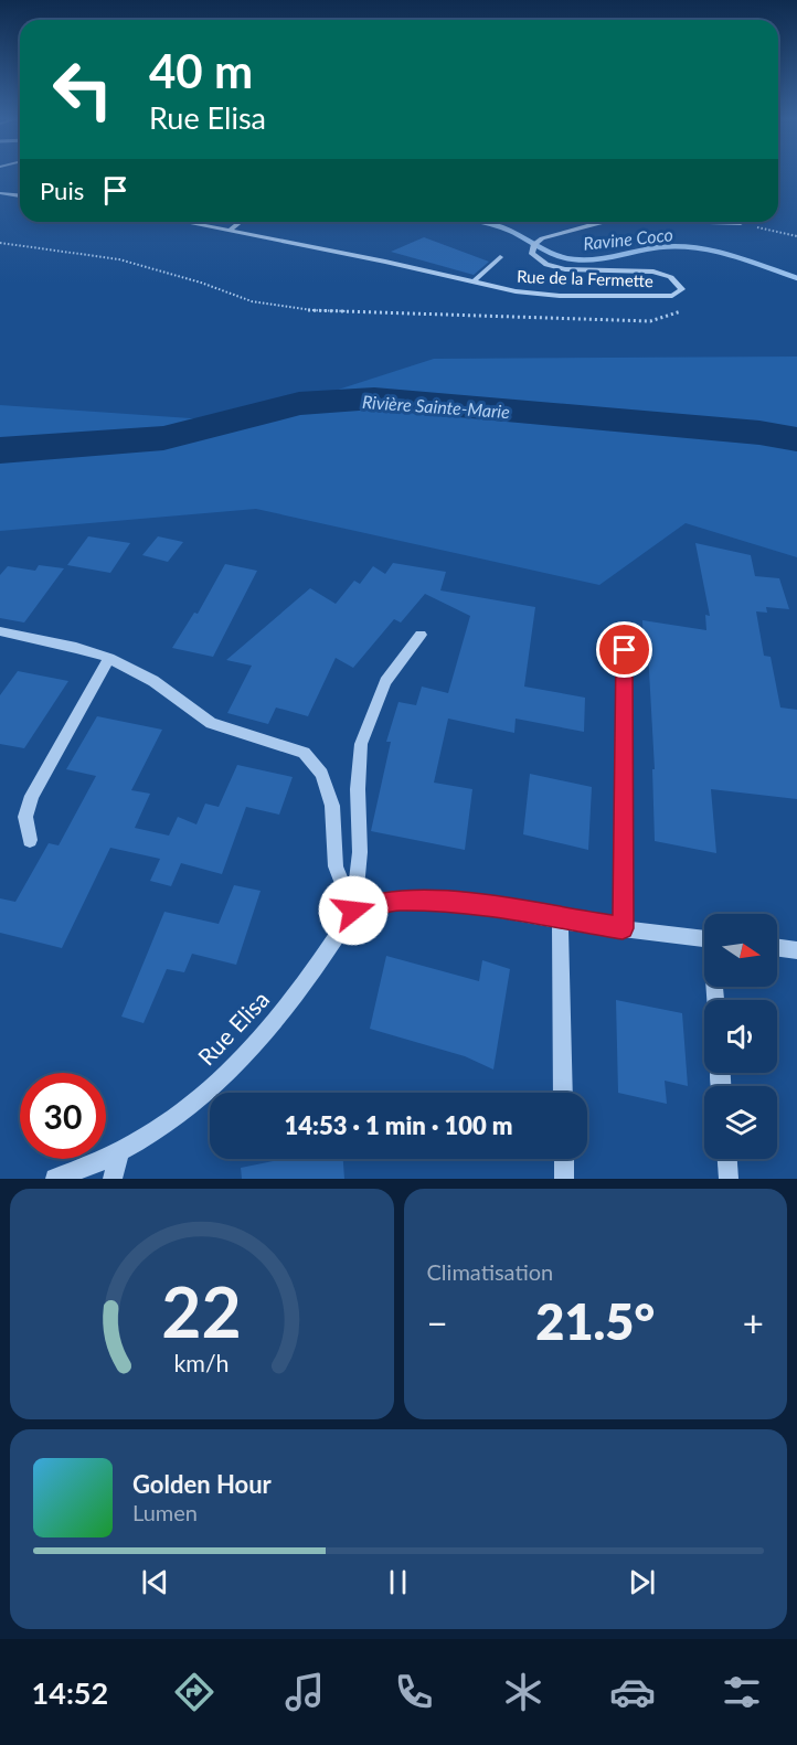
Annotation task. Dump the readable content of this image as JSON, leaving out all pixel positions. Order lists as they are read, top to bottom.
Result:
{
  "streets": {
    "street": ["Rue de la Fermette", "Rue Elisa"]
  },
  "water": ["Ravine Coco", "Rivière Sainte-Marie"],
  "north": "right",
  "page": {
    "turn": ["40 m", "Rue Elisa"],
    "then": "Puis",
    "limit": "30",
    "trip": "14:53 · 1 min · 100 m",
    "tile": "Climatisation",
    "heat": ["−", "21.5°", "+"],
    "song": ["Golden Hour", "Lumen"],
    "tabs": "14:52",
    "gauge": ["22", "km/h"]
  }
}
